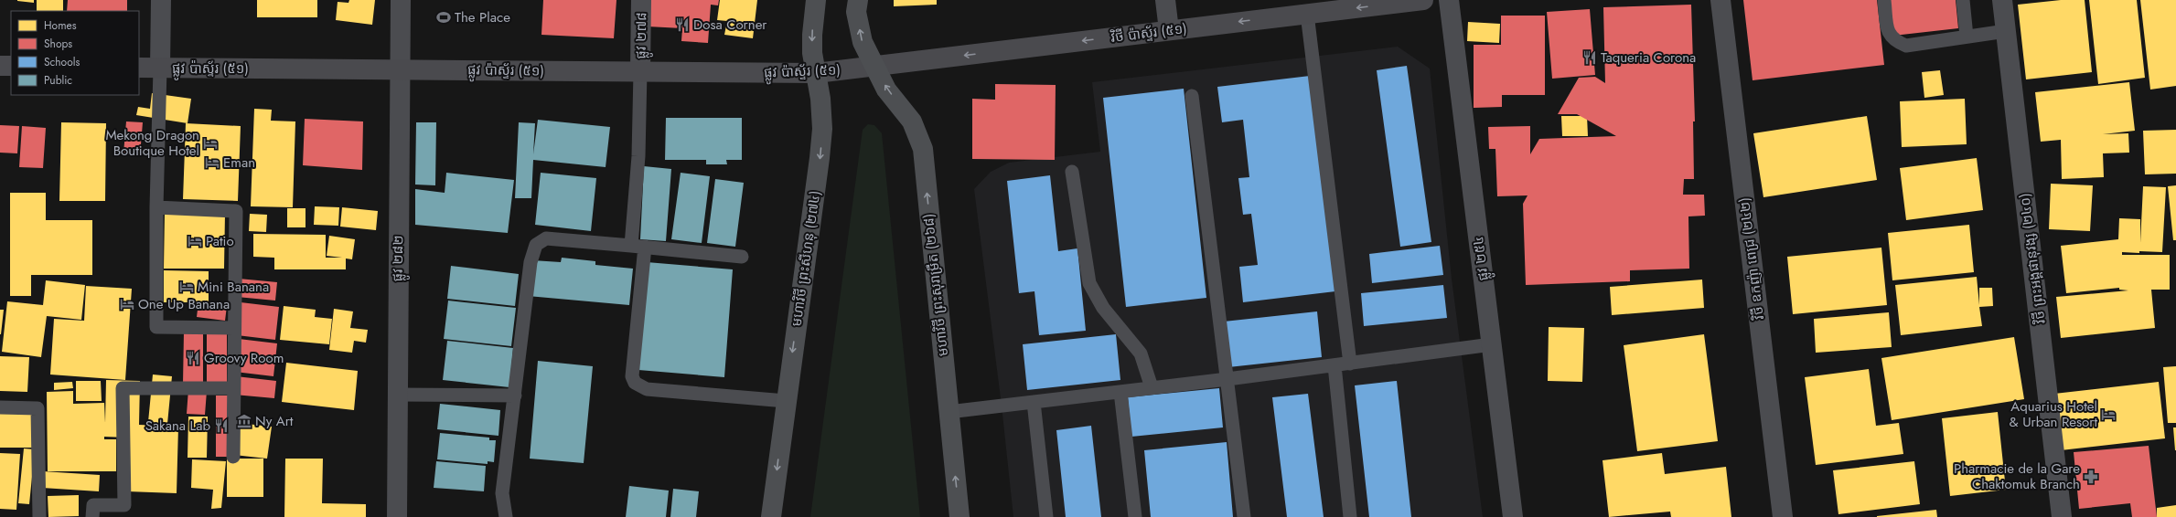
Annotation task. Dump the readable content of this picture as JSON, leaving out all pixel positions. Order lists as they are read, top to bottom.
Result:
{
  "streets": {
    "main road": ["មហាវិថី ព្រះសីហនុ (២៧៤)", "មហាវិថី ព្រះសុរាម្រឹត (២៦៨)"],
    "street": [
      "វិថី ប៉ាស្ទ័រ (៥១)",
      "ផ្លូវ ២៧៨",
      "ផ្លូវ ប៉ាស្ទ័រ (៥១)",
      "ផ្លូវ ២៨២",
      "ផ្លូវ ២៥៤",
      "វិថី ឧកញ៉ា ពេជ្រ (២៤២)",
      "វិថី ព្រះអង្គផានុវង្ស (២៤០)"
    ]
  },
  "crossings": [
    ["វិថី ប៉ាស្ទ័រ (៥១)", "ផ្លូវ ប៉ាស្ទ័រ (៥១)"],
    ["វិថី ប៉ាស្ទ័រ (៥១)", "មហាវិថី ព្រះសុរាម្រឹត (២៦៨)"],
    ["ផ្លូវ ២៧៨", "ផ្លូវ ប៉ាស្ទ័រ (៥១)"],
    ["ផ្លូវ ប៉ាស្ទ័រ (៥១)", "ផ្លូវ ២៨២"],
    ["ផ្លូវ ប៉ាស្ទ័រ (៥១)", "មហាវិថី ព្រះសីហនុ (២៧៤)"],
    ["ផ្លូវ ប៉ាស្ទ័រ (៥១)", "មហាវិថី ព្រះសុរាម្រឹត (២៦៨)"]
  ],
  "one_way": ["វិថី ប៉ាស្ទ័រ (៥១)", "មហាវិថី ព្រះសីហនុ (២៧៤)", "មហាវិថី ព្រះសុរាម្រឹត (២៦៨)"],
  "places": {
    "sports": ["The Place"],
    "restaurant": [
      "Dosa Corner",
      "Taqueria Corona",
      "Groovy Room",
      "Sakana Lab"
    ],
    "hotel": [
      "Mekong Dragon Boutique Hotel",
      "Eman",
      "Patio",
      "Mini Banana",
      "One Up Banana",
      "Aquarius Hotel & Urban Resort"
    ],
    "museum": ["Ny Art"],
    "pharmacy": ["Pharmacie de la Gare Chaktomuk Branch"]
  },
  "legend": [
    "Homes",
    "Shops",
    "Schools",
    "Public"
  ]
}
